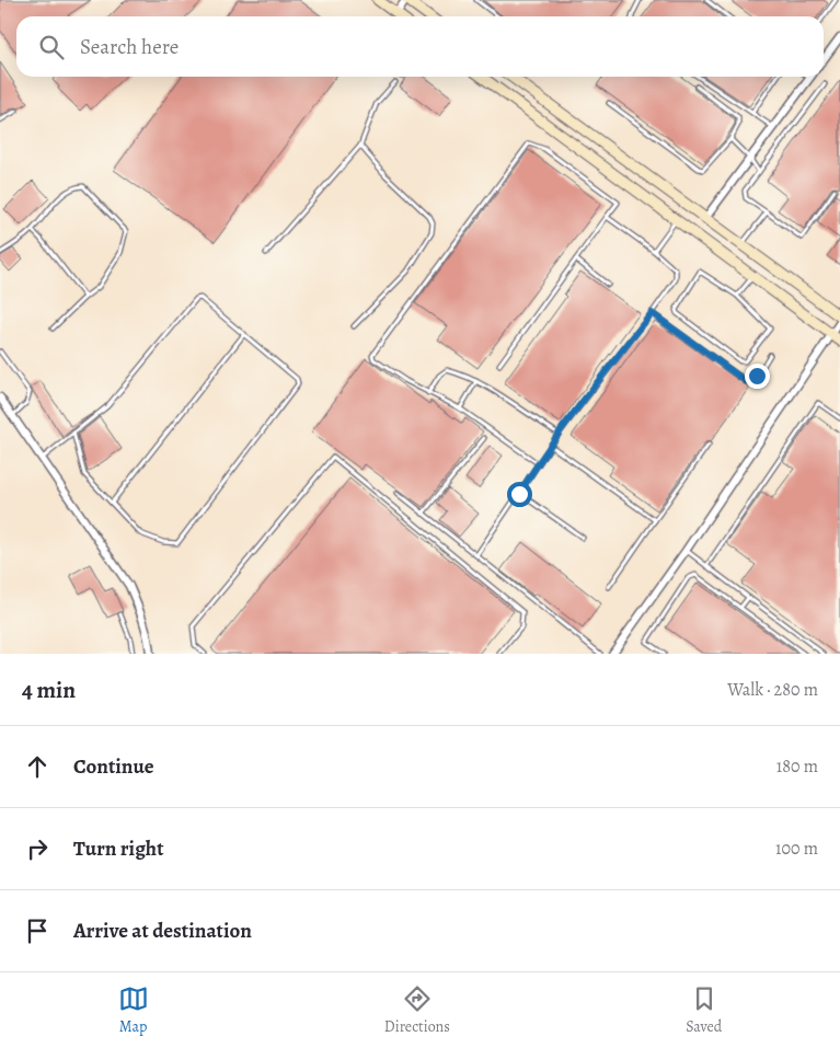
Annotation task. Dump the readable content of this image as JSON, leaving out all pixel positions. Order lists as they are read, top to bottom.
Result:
{
  "page": {
    "search": "Search here",
    "heading": ["4 min", "Walk · 280 m"],
    "list": [
      ["Continue", "180 m"],
      ["Turn right", "100 m"],
      "Arrive at destination"
    ],
    "nav": ["Map", "Directions", "Saved"]
  }
}
